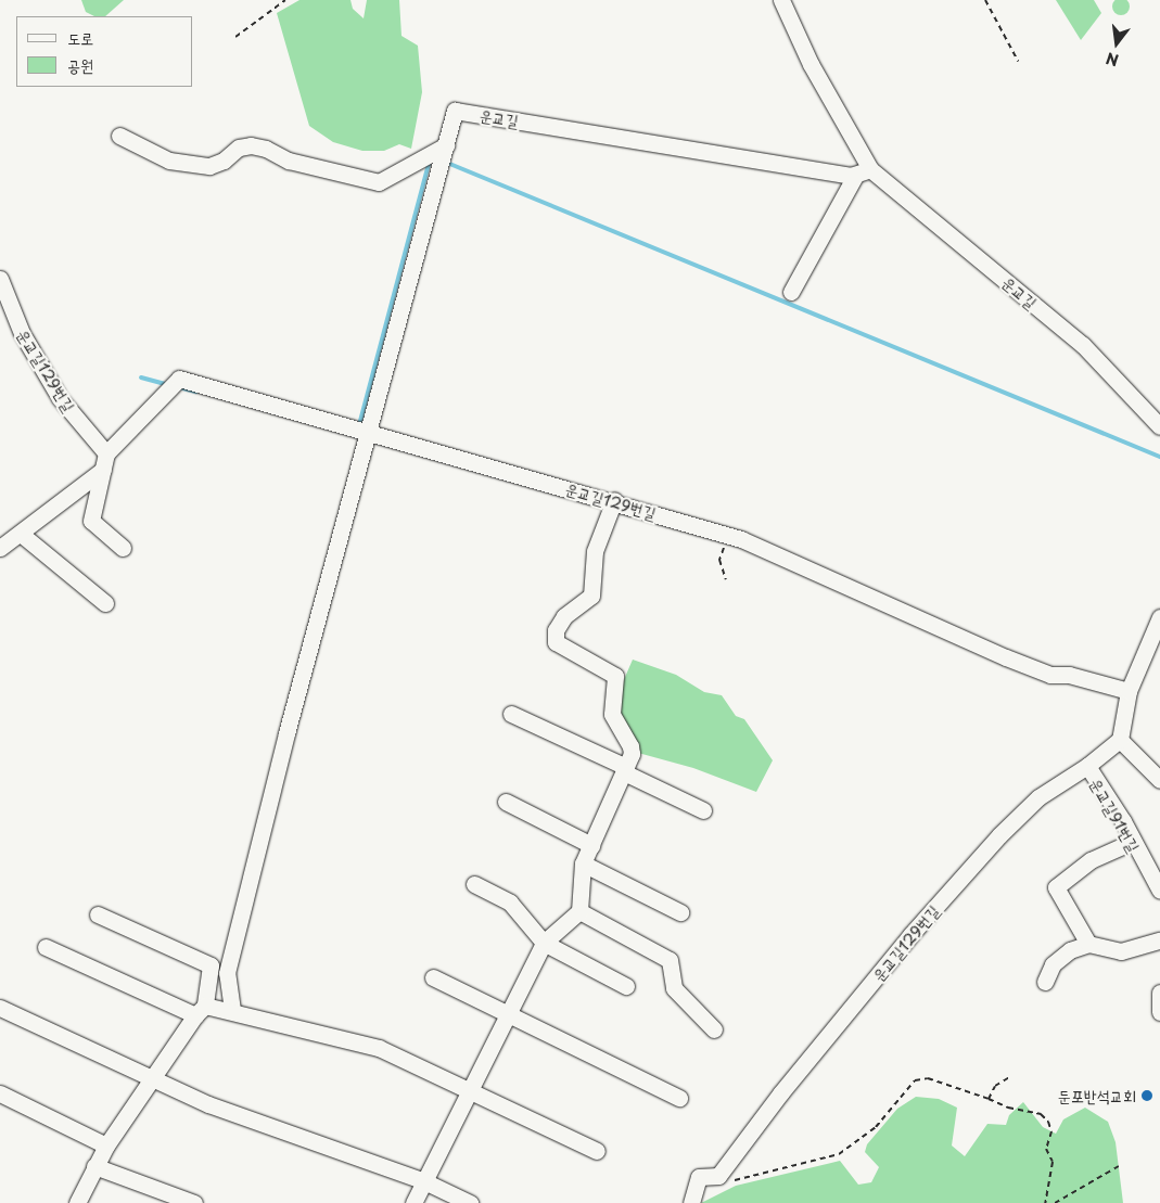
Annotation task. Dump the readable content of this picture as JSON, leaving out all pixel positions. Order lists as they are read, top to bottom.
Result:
{
  "streets": {
    "street": ["운교길", "운교길129번길", "운교길91번길"]
  },
  "crossings": [
    ["운교길", "운교길129번길"],
    ["운교길129번길", "운교길91번길"]
  ],
  "places": ["둔포반석교회"],
  "legend": ["도로", "공원"],
  "north": "bottom"
}
